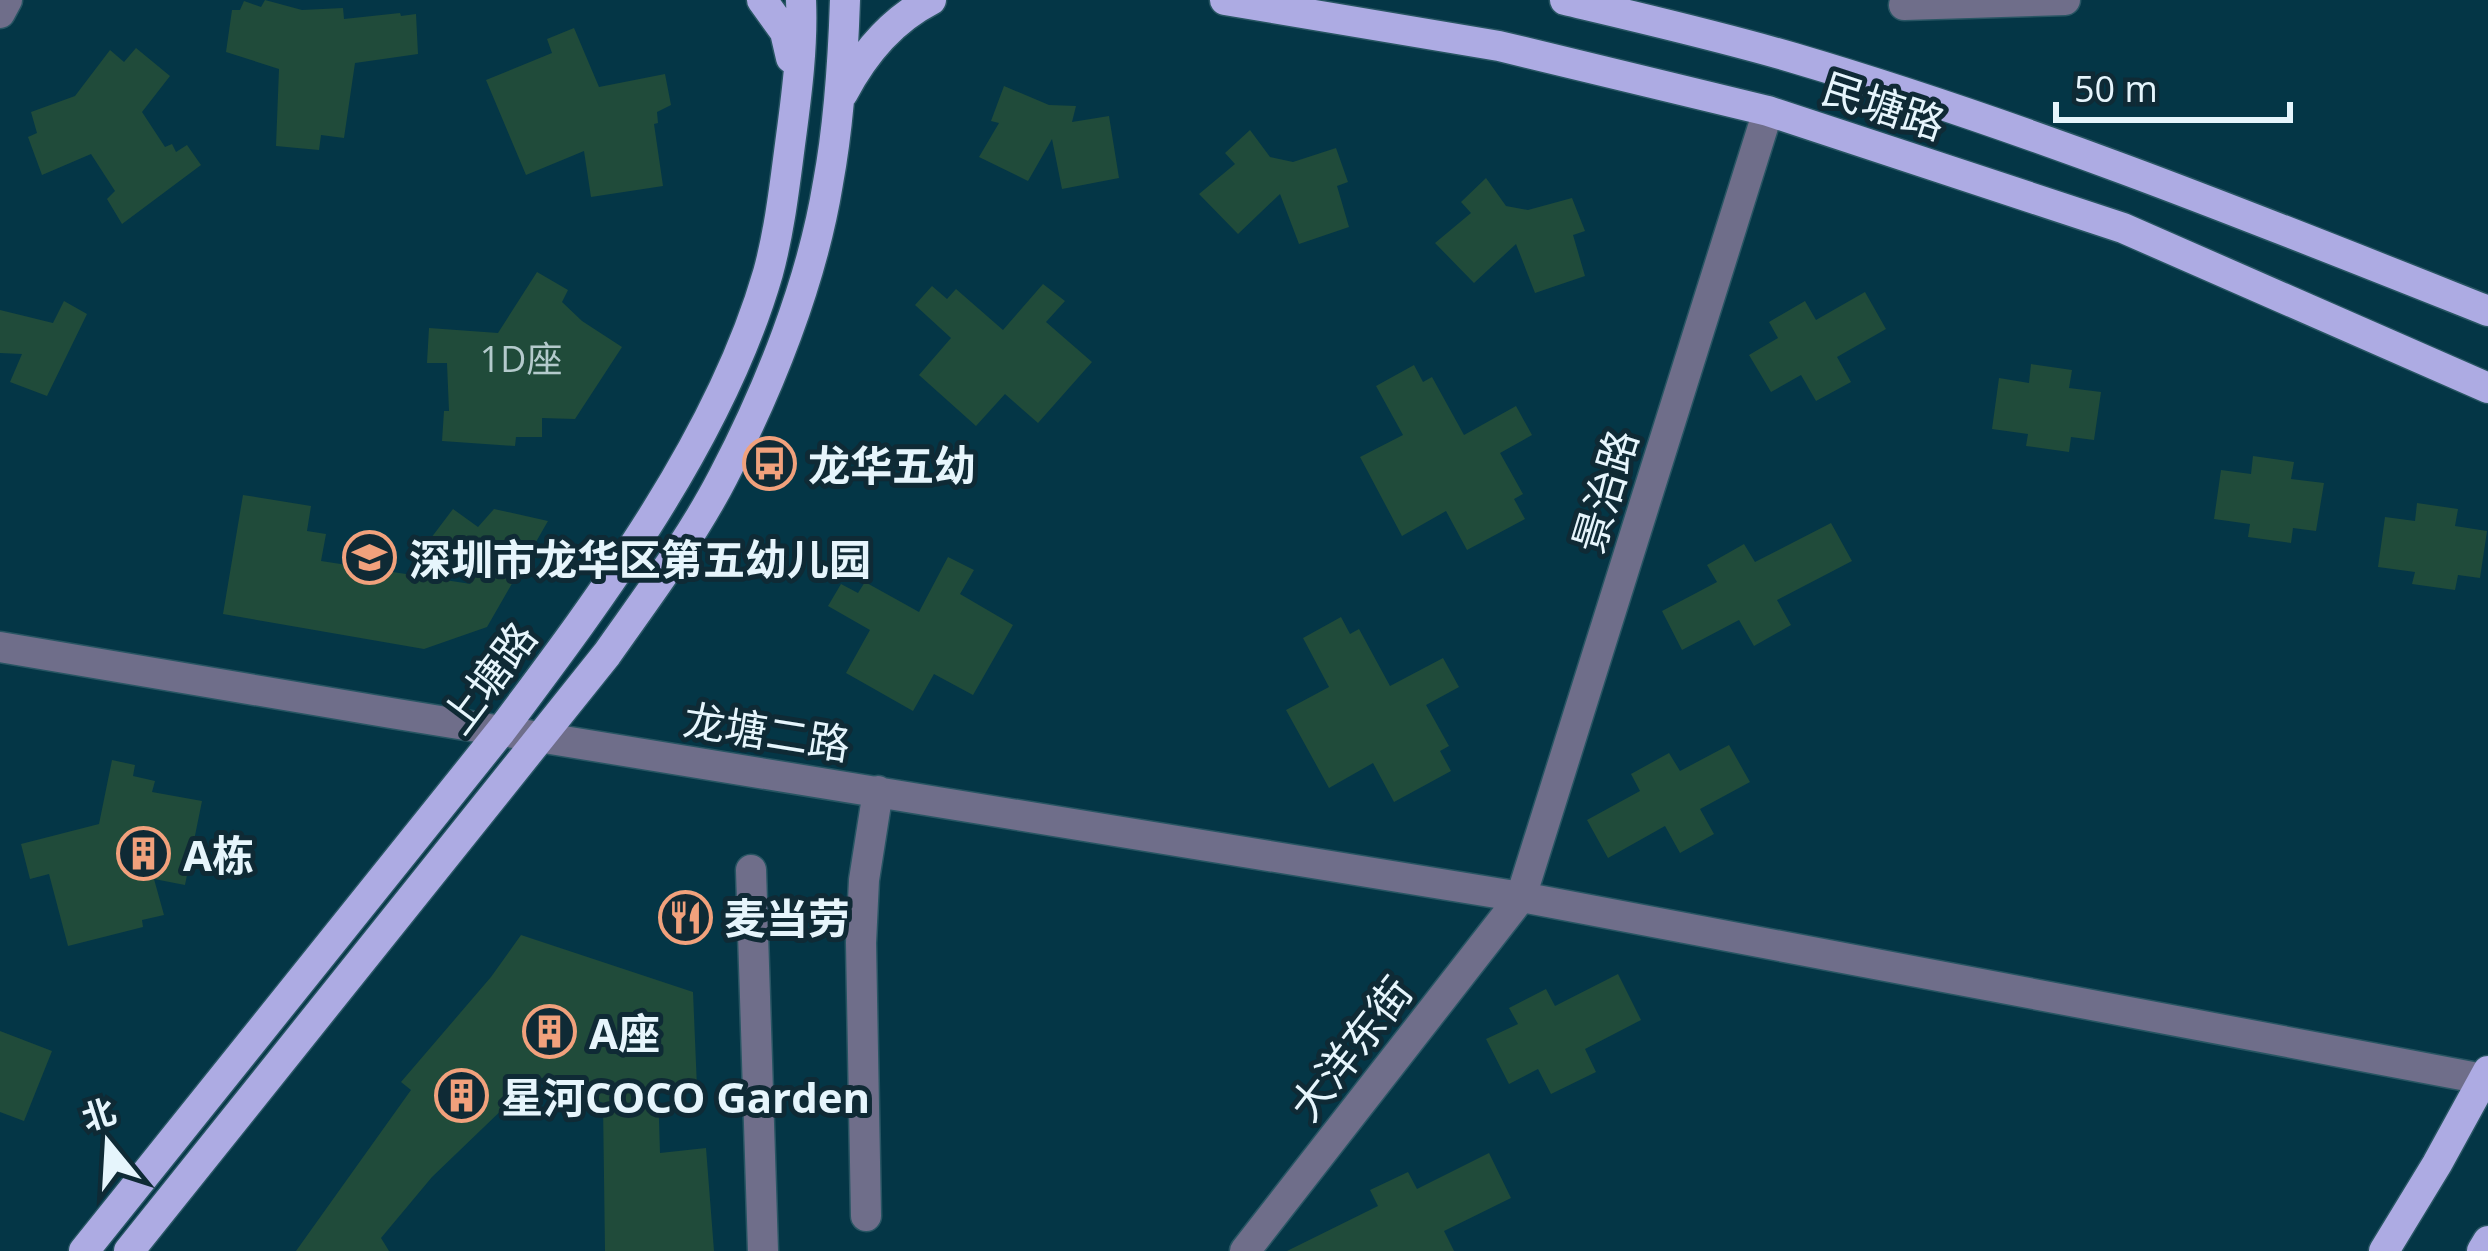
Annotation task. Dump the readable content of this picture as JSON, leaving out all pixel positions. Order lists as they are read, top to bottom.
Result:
{
  "streets": {
    "main road": ["民塘路", "上塘路"],
    "street": ["景治路", "龙塘二路", "大洋东街"]
  },
  "crossings": [
    ["民塘路", "景治路"],
    ["景治路", "龙塘二路"],
    ["景治路", "大洋东街"],
    ["上塘路", "龙塘二路"],
    ["龙塘二路", "大洋东街"]
  ],
  "places": {
    "bus stop": ["龙华五幼"],
    "school or university": ["深圳市龙华区第五幼儿园"],
    "building": ["A栋", "A座", "星河COCO Garden"],
    "restaurant": ["麦当劳"]
  },
  "house_numbers": ["1D座"],
  "scale_bar": "50 m",
  "north": "top"
}
